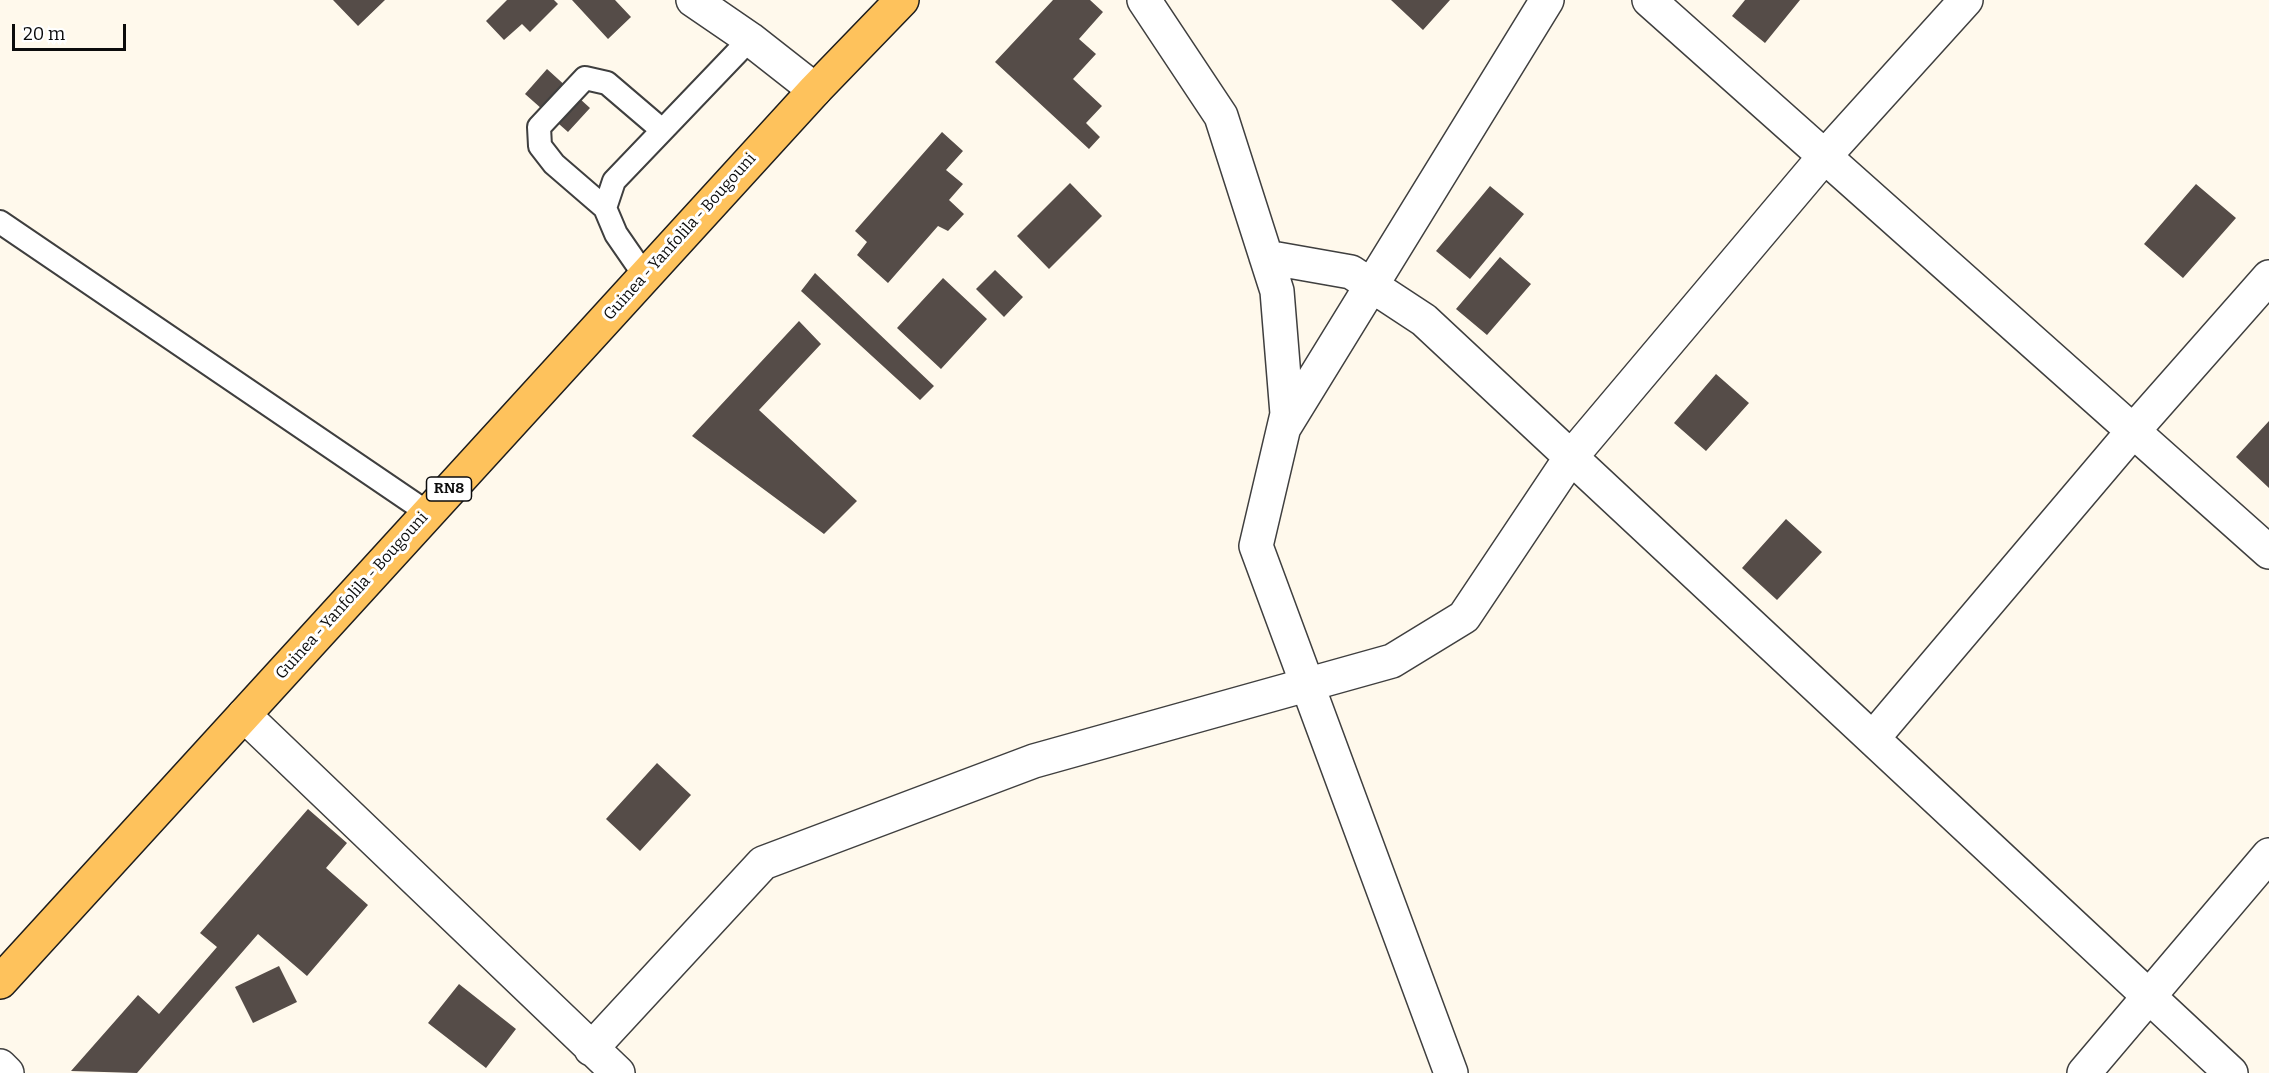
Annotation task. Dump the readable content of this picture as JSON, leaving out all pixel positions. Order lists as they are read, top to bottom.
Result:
{
  "streets": {
    "main road": ["Guinea - Yanfolila - Bougouni", "RN8"]
  },
  "scale_bar": "20 m"
}
